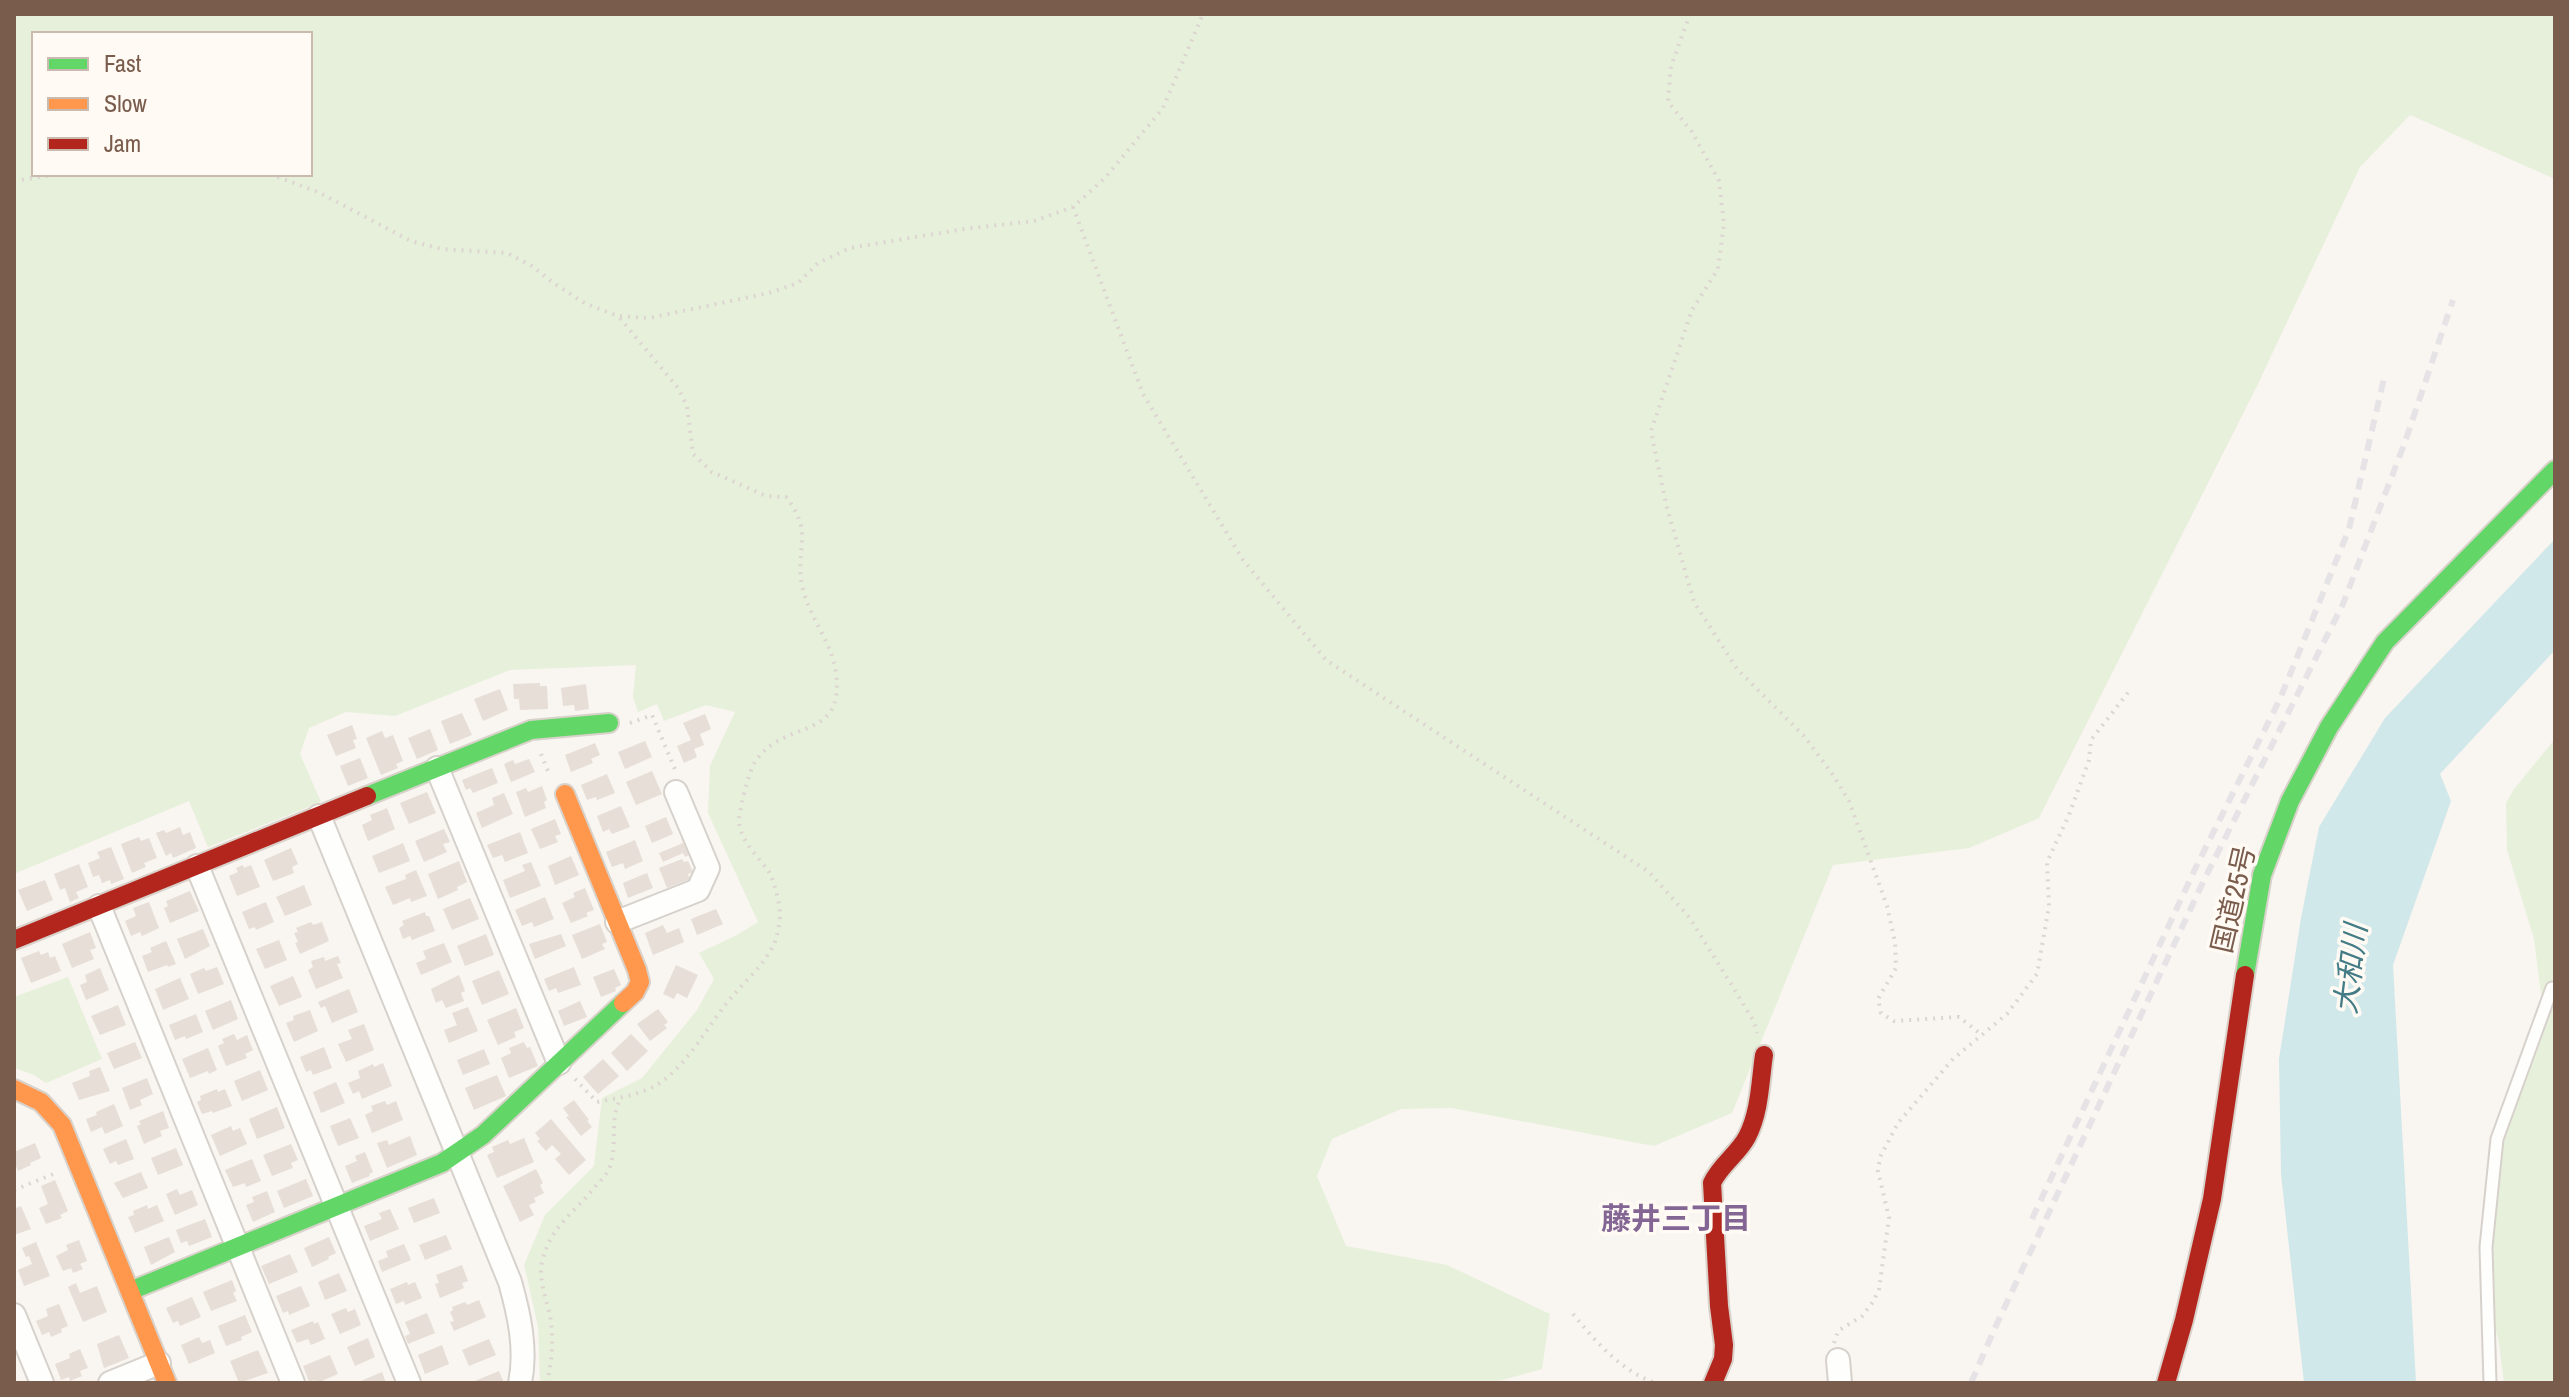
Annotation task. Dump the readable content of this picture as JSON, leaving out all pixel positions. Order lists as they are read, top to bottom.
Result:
{
  "streets": {
    "main road": ["国道25号"]
  },
  "districts": ["藤井三丁目"],
  "water": ["大和川"],
  "legend": ["Fast", "Slow", "Jam"]
}
